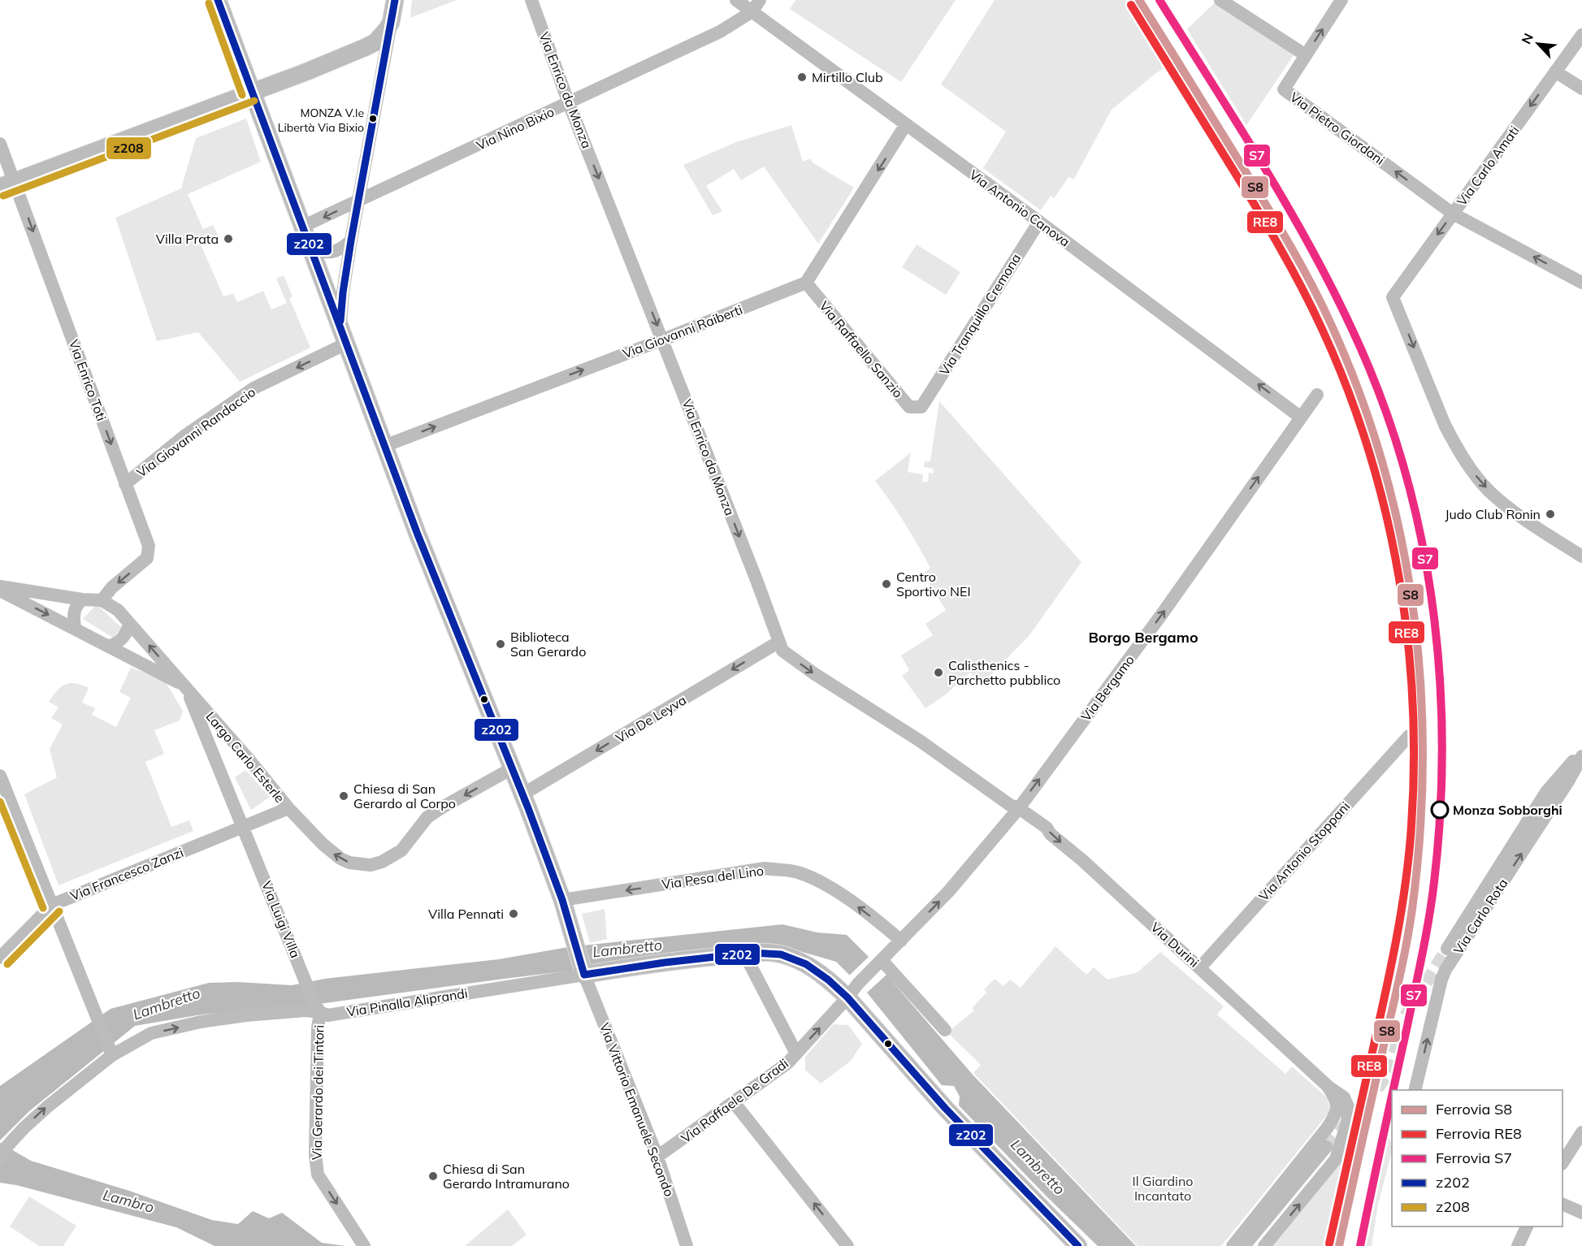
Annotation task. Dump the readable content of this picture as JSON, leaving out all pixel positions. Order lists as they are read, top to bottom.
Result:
{
  "streets": {
    "main road": ["Via Pinalla Aliprandi"],
    "street": [
      "Via Enrico da Monza",
      "Via Nino Bixio",
      "Via Pietro Giordani",
      "Via Carlo Amati",
      "Via Antonio Canova",
      "Via Tranquillo Cremona",
      "Via Giovanni Raiberti",
      "Via Raffaello Sanzio",
      "Via Enrico Toti",
      "Via Giovanni Randaccio",
      "Via Bergamo",
      "Via De Leyva",
      "Largo Carlo Esterle",
      "Via Antonio Stoppani",
      "Via Francesco Zanzi",
      "Via Pesa del Lino",
      "Via Carlo Rota",
      "Via Luigi Villa",
      "Via Durini",
      "Via Gerardo dei Tintori",
      "Via Raffaele De Gradi",
      "Via Vittorio Emanuele Secondo"
    ]
  },
  "crossings": [
    ["Via Enrico da Monza", "Via Nino Bixio"],
    ["Via Enrico da Monza", "Via Giovanni Raiberti"],
    ["Via Enrico da Monza", "Via Bergamo"],
    ["Via Enrico da Monza", "Via De Leyva"],
    ["Via Enrico da Monza", "Via Durini"],
    ["Via Nino Bixio", "Via Antonio Canova"],
    ["Via Pietro Giordani", "Via Carlo Amati"],
    ["Via Antonio Canova", "Via Tranquillo Cremona"],
    ["Via Antonio Canova", "Via Bergamo"],
    ["Via Tranquillo Cremona", "Via Raffaello Sanzio"],
    ["Via Giovanni Raiberti", "Via Raffaello Sanzio"],
    ["Via Enrico Toti", "Via Giovanni Randaccio"],
    ["Via Enrico Toti", "Largo Carlo Esterle"],
    ["Via Bergamo", "Via Pesa del Lino"],
    ["Via Bergamo", "Via Durini"],
    ["Via Bergamo", "Via Raffaele De Gradi"],
    ["Largo Carlo Esterle", "Via Francesco Zanzi"],
    ["Largo Carlo Esterle", "Via Luigi Villa"],
    ["Via Antonio Stoppani", "Via Durini"],
    ["Via Francesco Zanzi", "Via Luigi Villa"],
    ["Via Luigi Villa", "Via Pinalla Aliprandi"],
    ["Via Luigi Villa", "Via Gerardo dei Tintori"],
    ["Via Pinalla Aliprandi", "Via Gerardo dei Tintori"],
    ["Via Pinalla Aliprandi", "Via Raffaele De Gradi"],
    ["Via Pinalla Aliprandi", "Via Vittorio Emanuele Secondo"],
    ["Via Raffaele De Gradi", "Via Vittorio Emanuele Secondo"]
  ],
  "one_way": [
    "Via Enrico da Monza",
    "Via Antonio Canova",
    "Via Giovanni Raiberti",
    "Via Enrico Toti",
    "Via Giovanni Randaccio",
    "Via Bergamo",
    "Via De Leyva",
    "Via Pesa del Lino",
    "Via Durini",
    "Via Gerardo dei Tintori"
  ],
  "districts": ["Borgo Bergamo"],
  "water": ["Lambretto", "Lambro"],
  "parks": ["Il Giardino Incantato"],
  "places": [
    "Mirtillo Club",
    "MONZA V.le Libertà Via Bixio",
    "Villa Prata",
    "Judo Club Ronin",
    "Centro Sportivo NEI",
    "Biblioteca San Gerardo",
    "Calisthenics - Parchetto pubblico",
    "Chiesa di San Gerardo al Corpo",
    "Monza Sobborghi",
    "Villa Pennati",
    "Chiesa di San Gerardo Intramurano"
  ],
  "lines": [
    "rail line S8",
    "rail line S7",
    "transit line z202",
    "transit line z208",
    "rail line RE8"
  ],
  "legend": [
    "Ferrovia S8",
    "Ferrovia RE8",
    "Ferrovia S7",
    "z202",
    "z208"
  ],
  "north": "top left"
}
